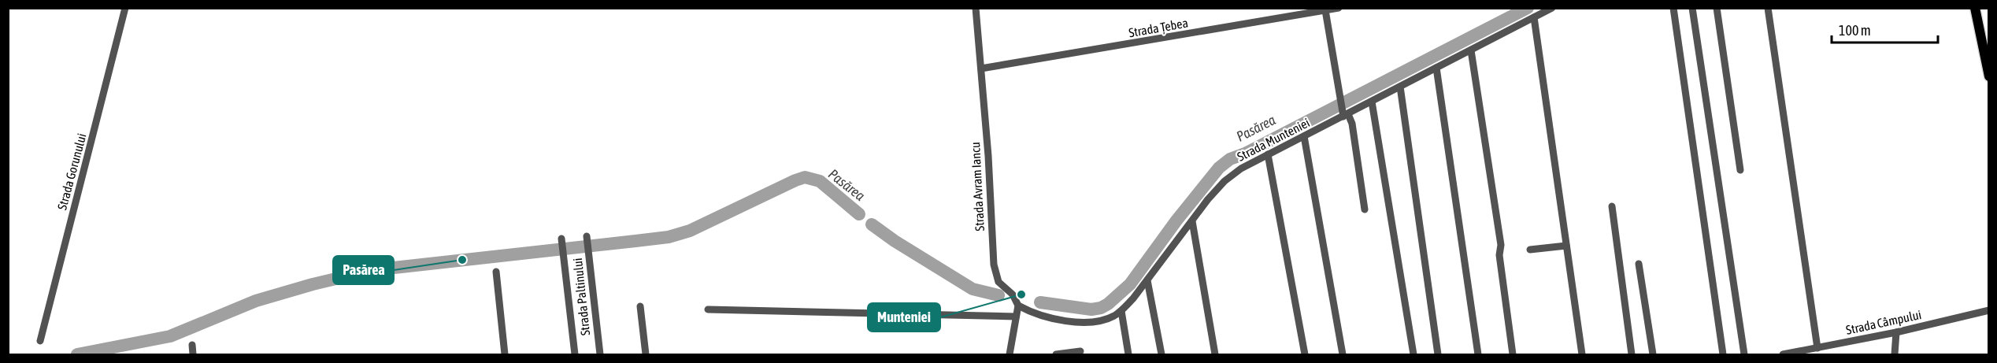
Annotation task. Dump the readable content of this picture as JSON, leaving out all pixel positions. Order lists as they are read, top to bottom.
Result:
{
  "streets": {
    "street": [
      "Strada Țebea",
      "Strada Munteniei",
      "Strada Gorunului",
      "Strada Avram Iancu",
      "Strada Paltinului",
      "Strada Câmpului"
    ]
  },
  "crossings": [
    ["Strada Țebea", "Strada Avram Iancu"],
    ["Strada Munteniei", "Strada Avram Iancu"]
  ],
  "water": ["Pasărea"],
  "places": ["Pasărea", "Munteniei"],
  "scale_bar": "100 m"
}
